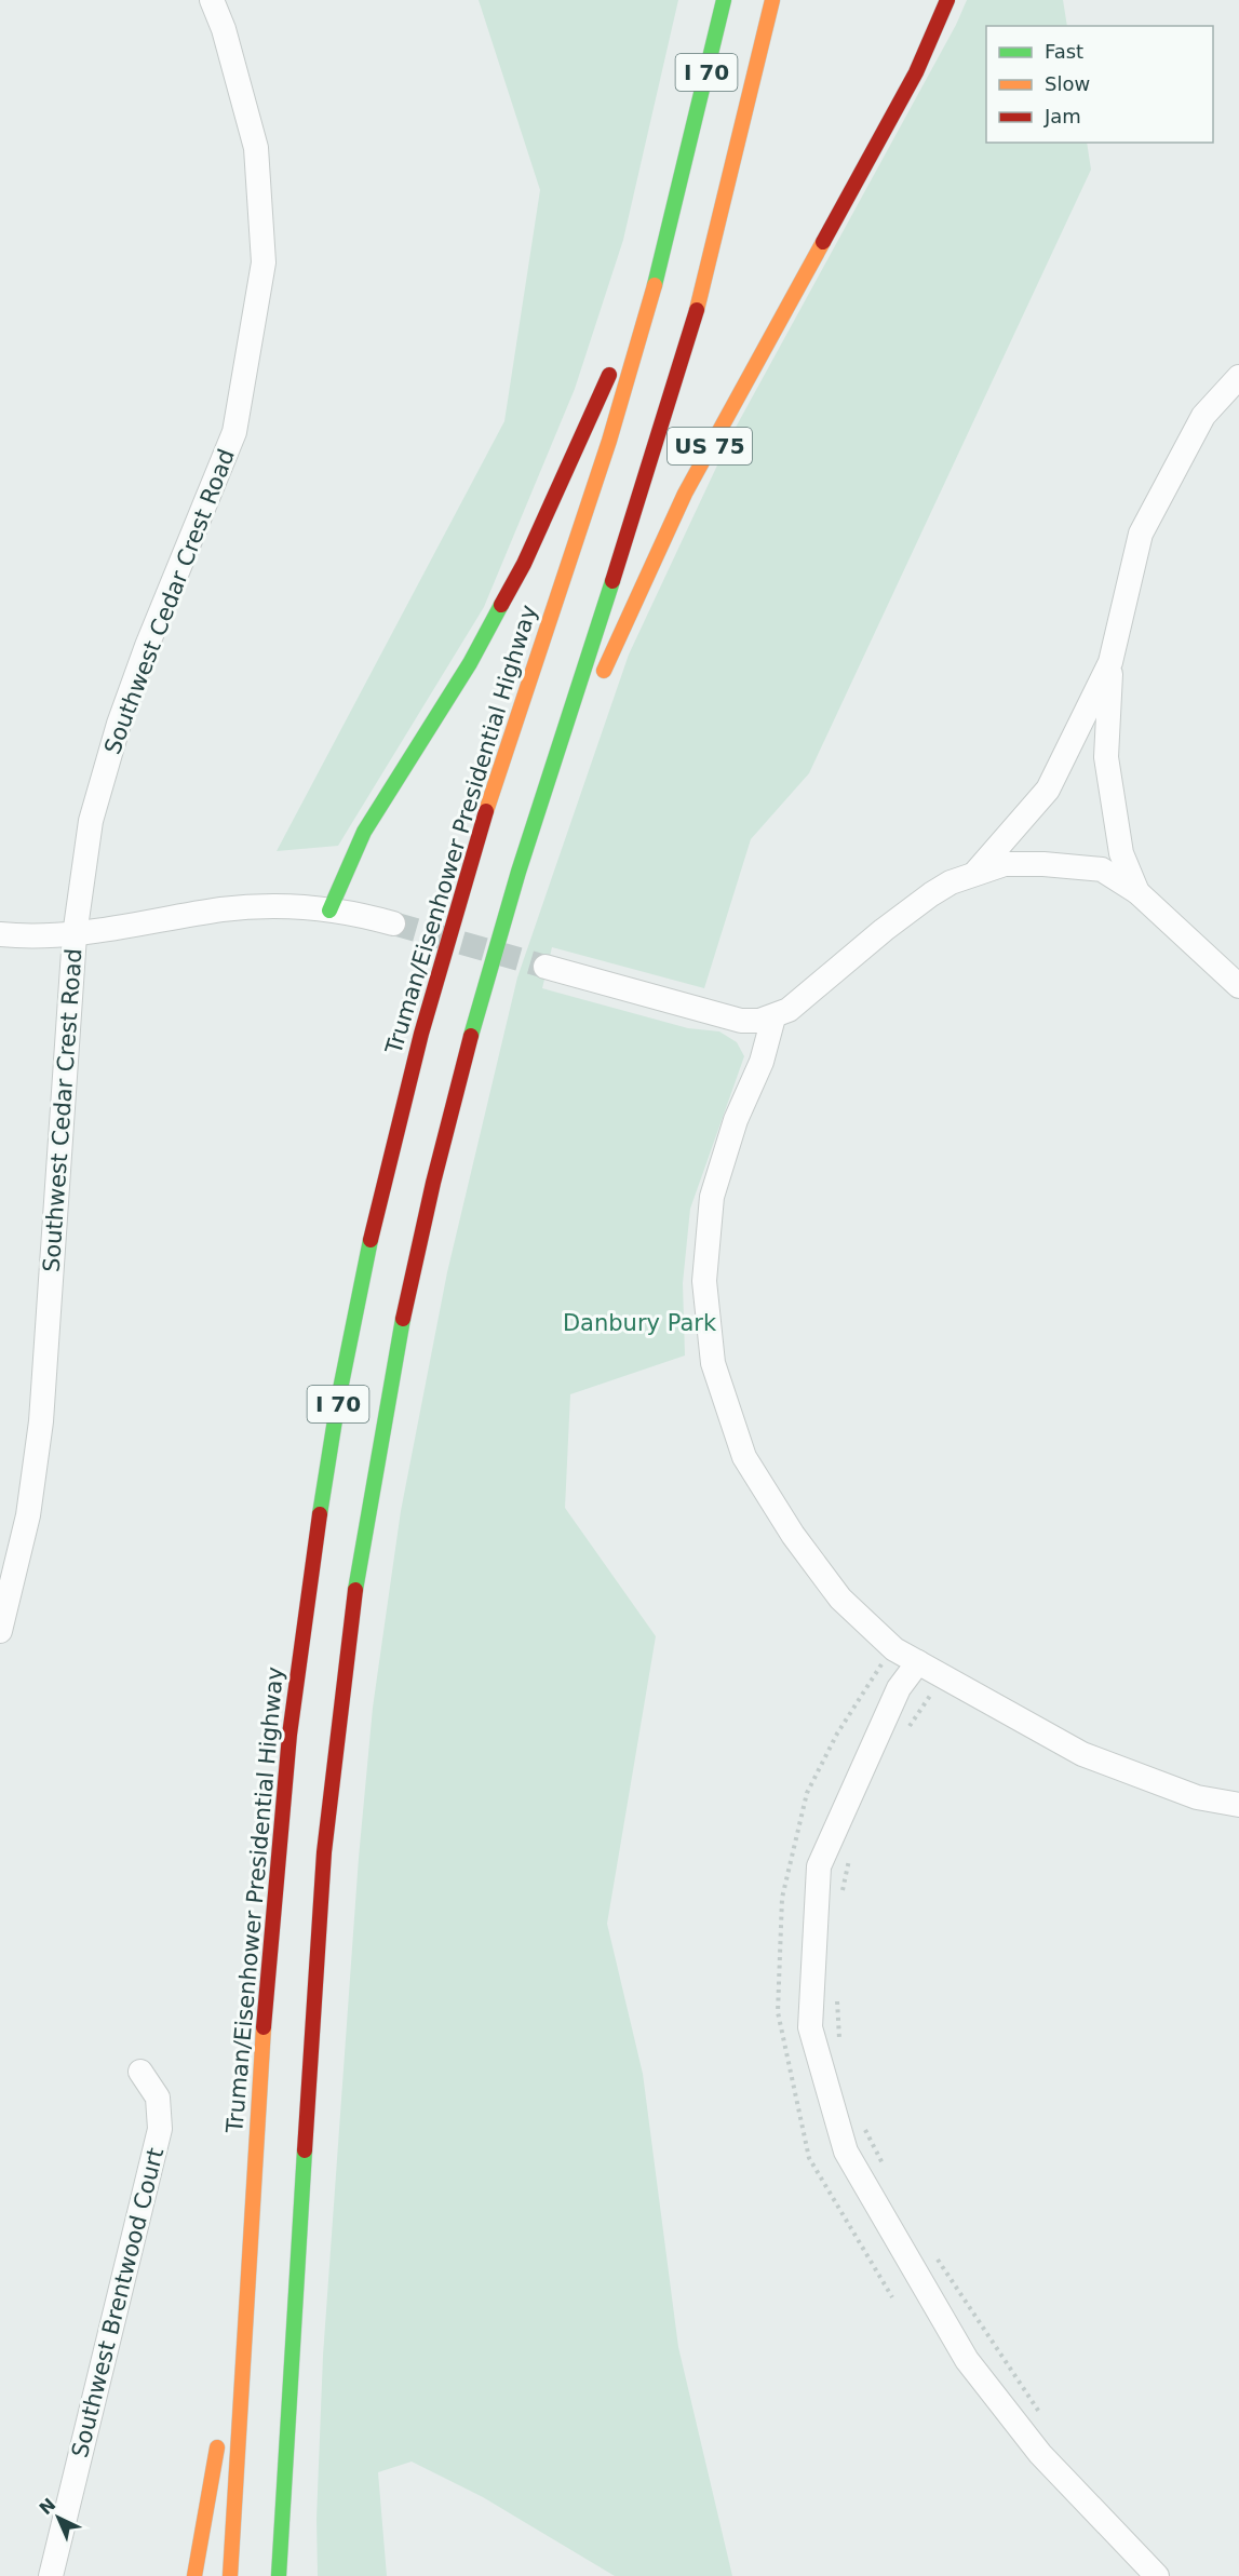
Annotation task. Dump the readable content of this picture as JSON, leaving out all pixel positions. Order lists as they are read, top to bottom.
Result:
{
  "streets": {
    "highway": ["I 70", "US 75", "Truman/Eisenhower Presidential Highway"],
    "street": ["Southwest Cedar Crest Road", "Southwest Brentwood Court"]
  },
  "parks": ["Danbury Park"],
  "legend": ["Fast", "Slow", "Jam"],
  "north": "top left"
}
